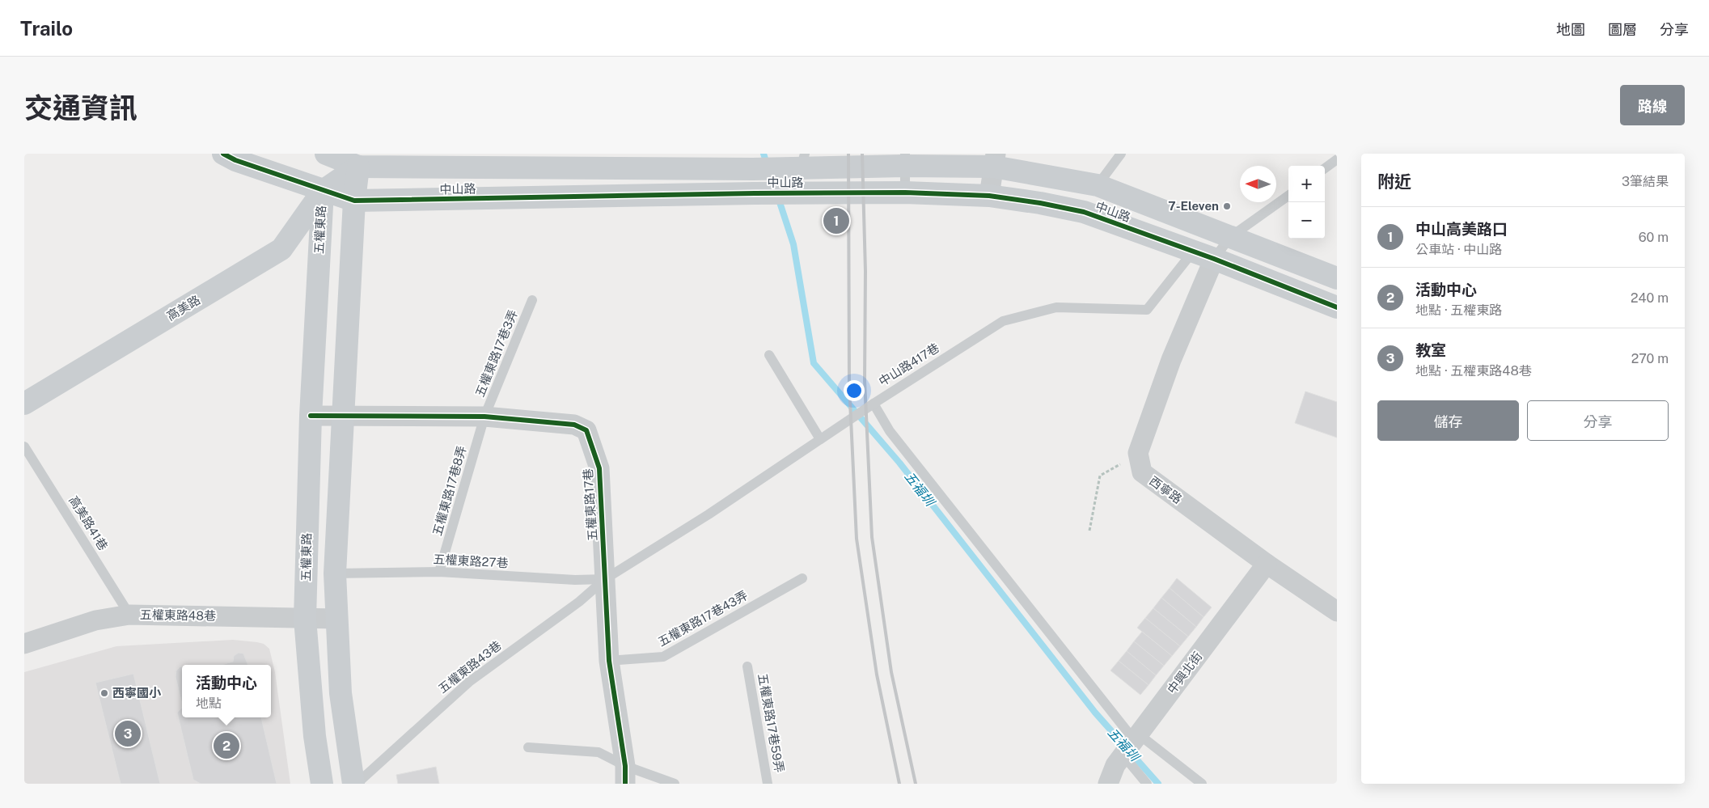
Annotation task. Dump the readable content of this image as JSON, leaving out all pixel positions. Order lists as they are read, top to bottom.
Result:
{
  "streets": {
    "street": [
      "中山路",
      "五權東路",
      "高美路",
      "西寧路",
      "五權東路17巷",
      "五權東路48巷",
      "中興北街"
    ],
    "lane": [
      "五權東路17巷3弄",
      "中山路417巷",
      "五權東路17巷8弄",
      "高美路41巷",
      "五權東路27巷",
      "五權東路17巷43弄",
      "五權東路43巷",
      "五權東路17巷59弄"
    ]
  },
  "crossings": [
    ["中山路", "五權東路"],
    ["中山路", "高美路"],
    ["中山路", "中山路417巷"],
    ["五權東路", "高美路"],
    ["五權東路", "五權東路17巷"],
    ["五權東路", "五權東路48巷"],
    ["五權東路17巷3弄", "五權東路17巷8弄"],
    ["五權東路17巷3弄", "五權東路17巷"],
    ["中山路417巷", "五權東路17巷"],
    ["中山路417巷", "五權東路27巷"],
    ["中山路417巷", "五權東路43巷"],
    ["西寧路", "中興北街"],
    ["五權東路17巷8弄", "五權東路17巷"],
    ["五權東路17巷8弄", "五權東路27巷"],
    ["五權東路17巷", "五權東路27巷"],
    ["五權東路17巷", "五權東路17巷43弄"],
    ["五權東路17巷", "五權東路43巷"],
    ["高美路41巷", "五權東路48巷"],
    ["五權東路27巷", "五權東路43巷"]
  ],
  "water": ["五福圳"],
  "places": ["7-Eleven", "西寧國小"],
  "north": "left",
  "page": {
    "header": "Trailo",
    "nav": ["地圖", "圖層", "分享"],
    "title": "交通資訊",
    "buttons": [
      "路線",
      ["儲存", "分享"]
    ],
    "heading": ["附近", "3筆結果"],
    "map_buttons": ["+", "−"],
    "pins": ["1", "3", "2"],
    "list": [
      {
        "mark": "1",
        "name": "中山高美路口",
        "note": "公車站 · 中山路",
        "value": "60 m"
      },
      {
        "mark": "2",
        "name": "活動中心",
        "note": "地點 · 五權東路",
        "value": "240 m"
      },
      {
        "mark": "3",
        "name": "教室",
        "note": "地點 · 五權東路48巷",
        "value": "270 m"
      }
    ],
    "popup": ["活動中心", "地點"]
  }
}
